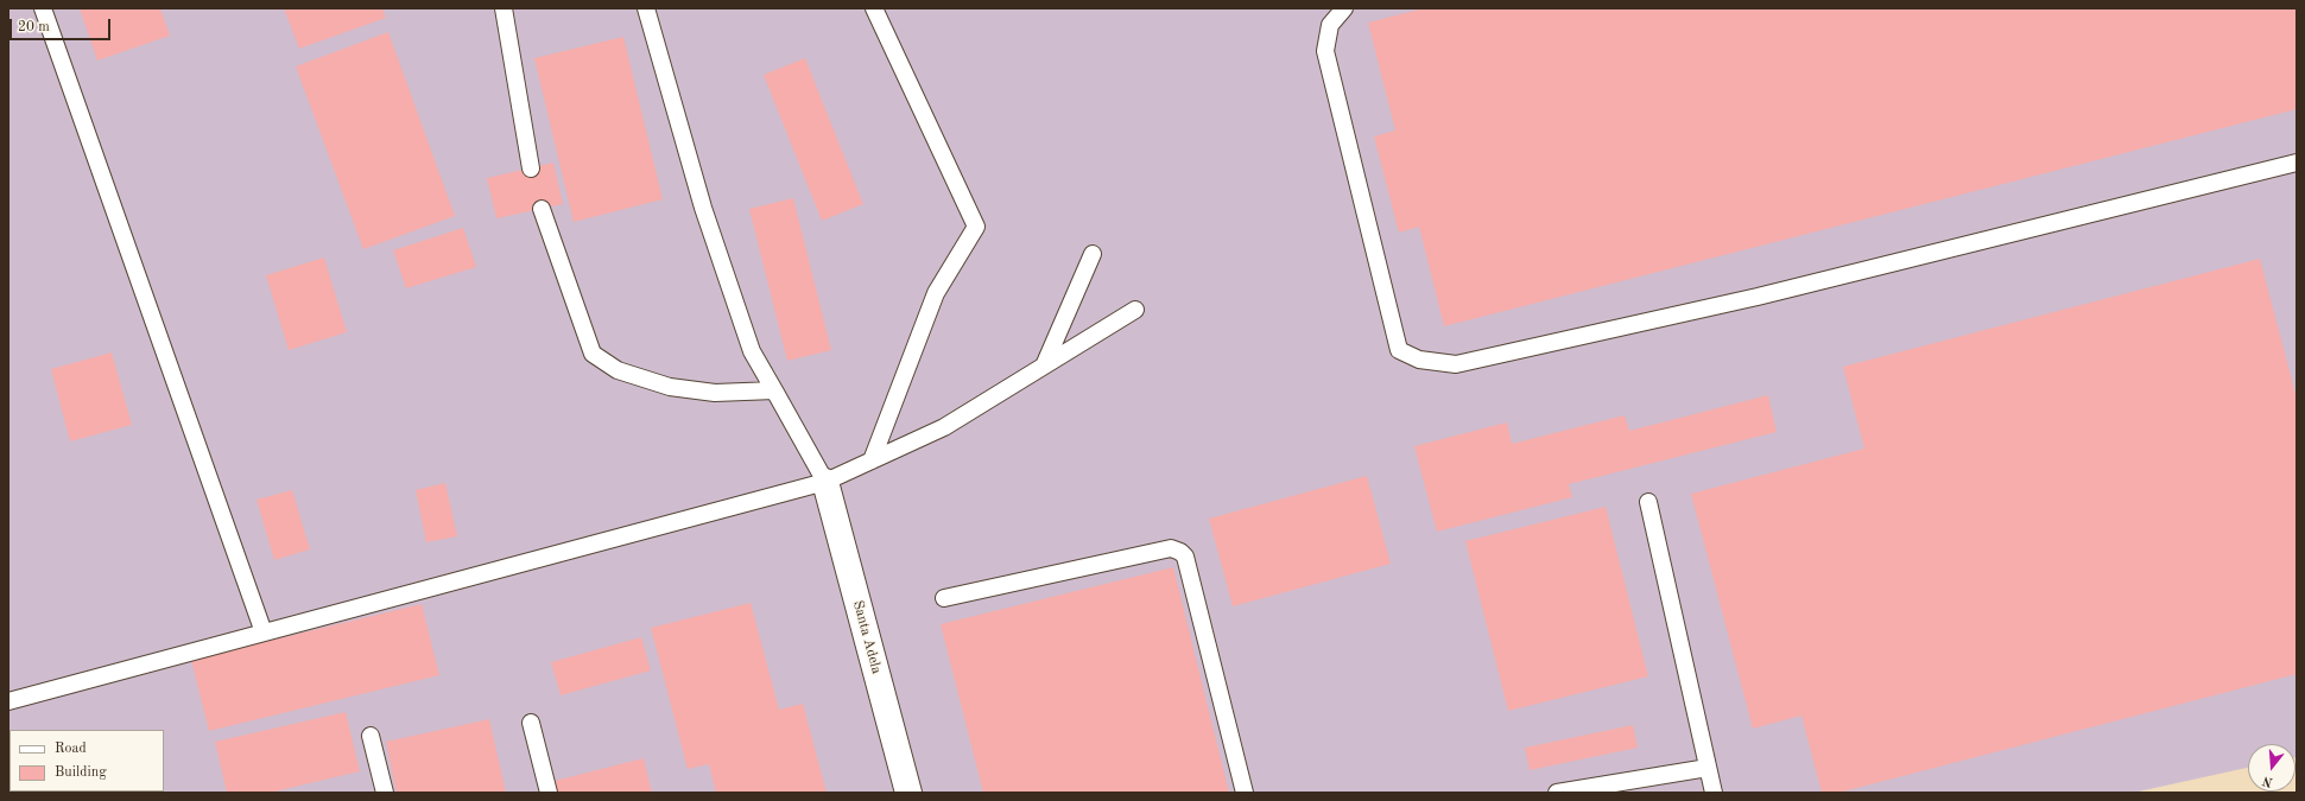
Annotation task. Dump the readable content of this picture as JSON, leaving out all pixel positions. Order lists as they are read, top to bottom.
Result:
{
  "streets": {
    "street": ["Santa Adela"]
  },
  "legend": ["Road", "Building"],
  "scale_bar": "20 m",
  "north": "bottom"
}
